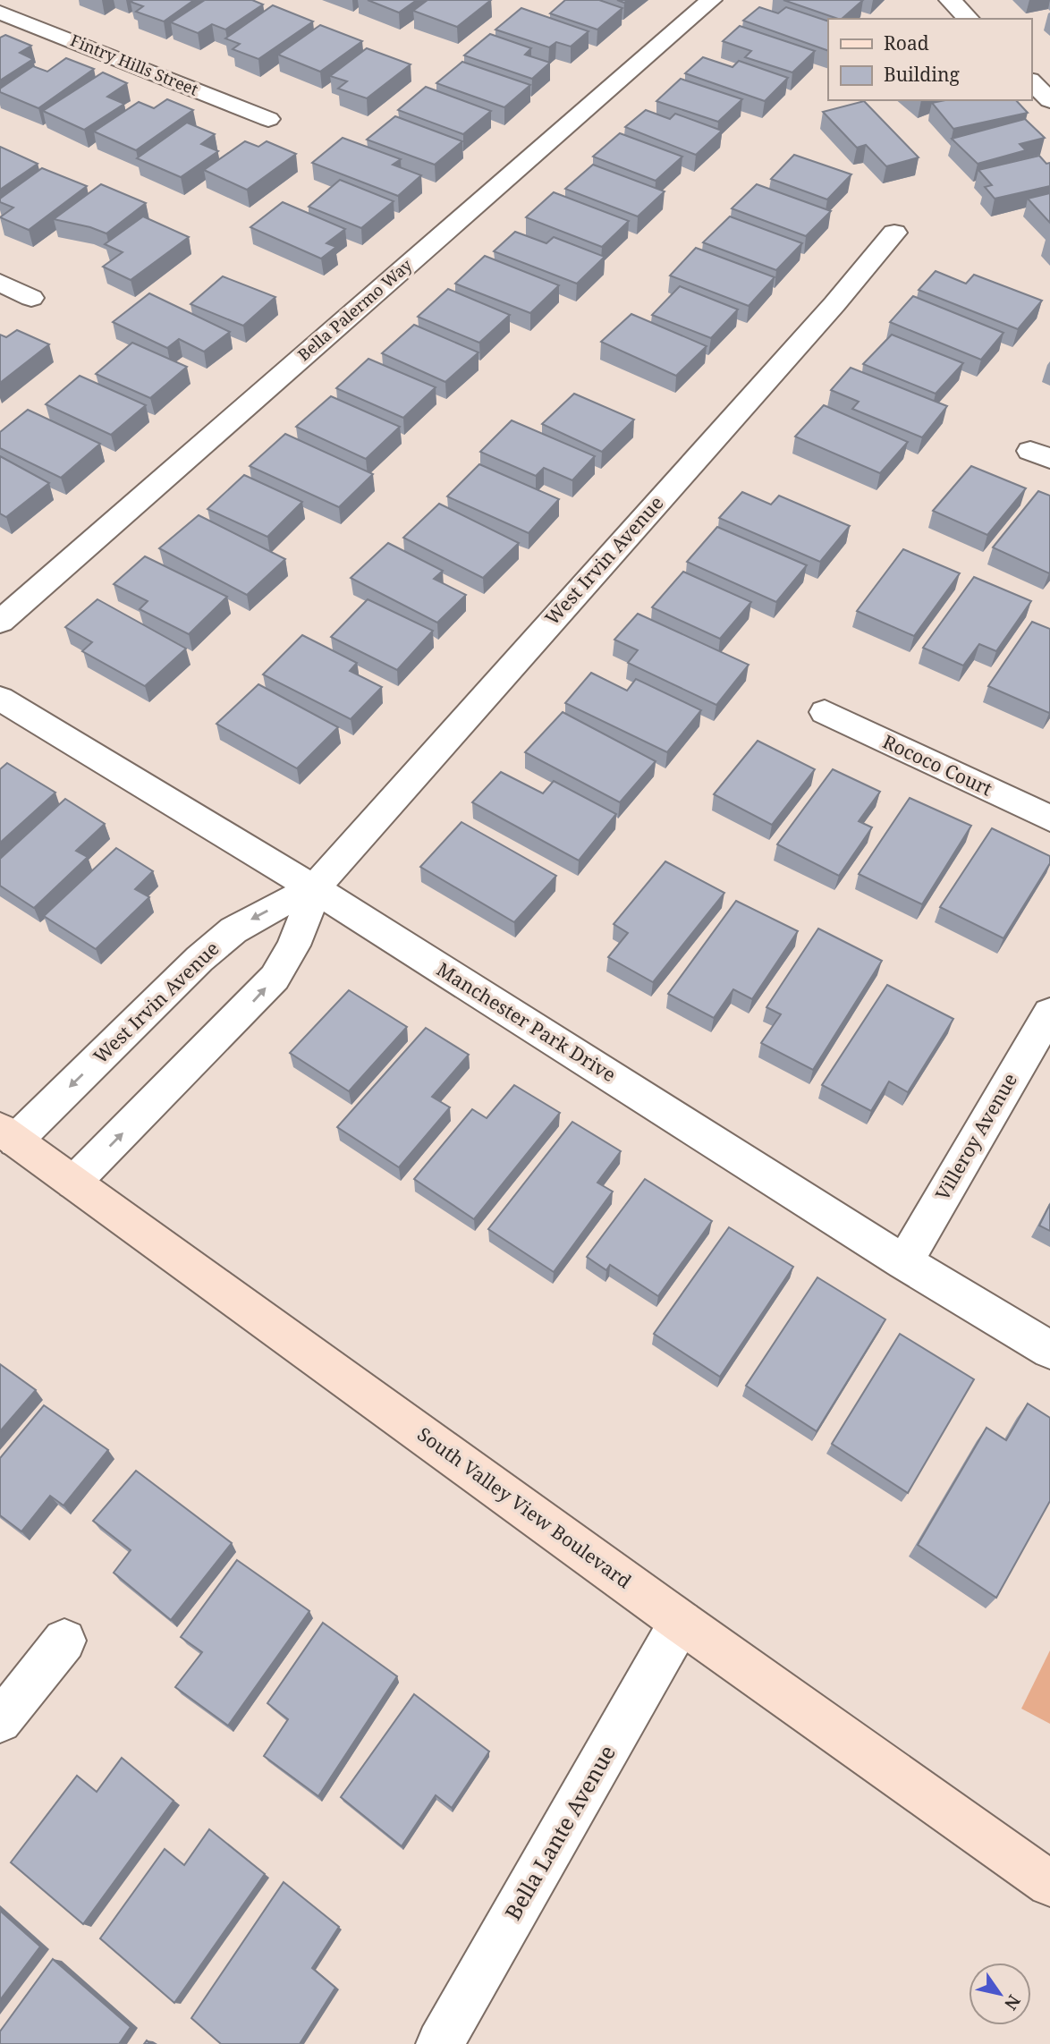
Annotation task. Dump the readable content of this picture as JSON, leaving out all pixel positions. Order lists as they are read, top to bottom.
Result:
{
  "streets": {
    "main road": ["South Valley View Boulevard"],
    "street": [
      "Fintry Hills Street",
      "Bella Palermo Way",
      "West Irvin Avenue",
      "Rococo Court",
      "Manchester Park Drive",
      "Villeroy Avenue",
      "Bella Lante Avenue"
    ]
  },
  "crossings": [
    ["West Irvin Avenue", "Manchester Park Drive"],
    ["West Irvin Avenue", "South Valley View Boulevard"],
    ["Manchester Park Drive", "Villeroy Avenue"],
    ["South Valley View Boulevard", "Bella Lante Avenue"]
  ],
  "legend": ["Road", "Building"],
  "north": "bottom right"
}
